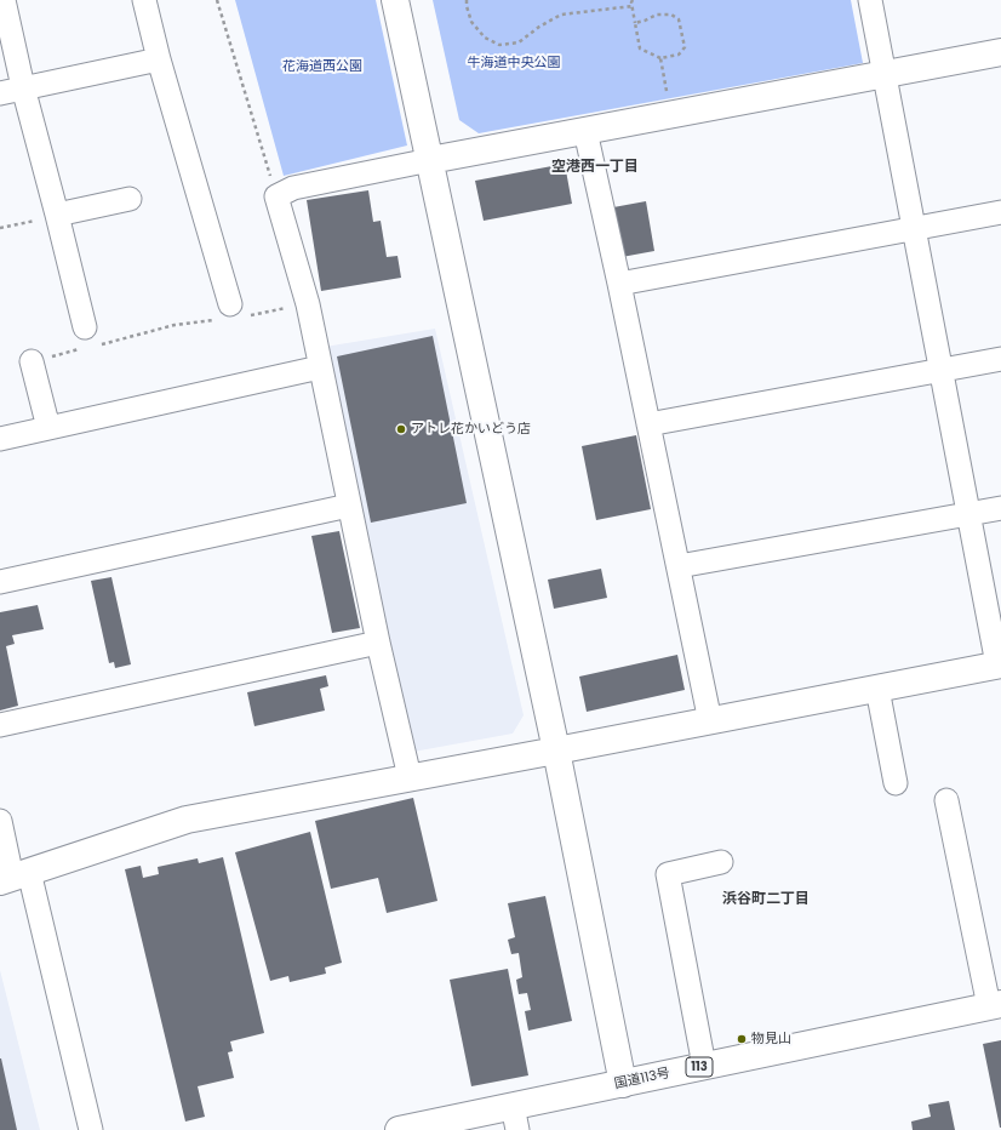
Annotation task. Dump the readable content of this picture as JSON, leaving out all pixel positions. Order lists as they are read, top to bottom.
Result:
{
  "streets": {
    "main road": ["113", "国道113号"]
  },
  "districts": ["空港西一丁目", "浜谷町二丁目"],
  "parks": ["牛海道中央公園", "花海道西公園"],
  "places": ["アトレ花かいどう店", "物見山"]
}
